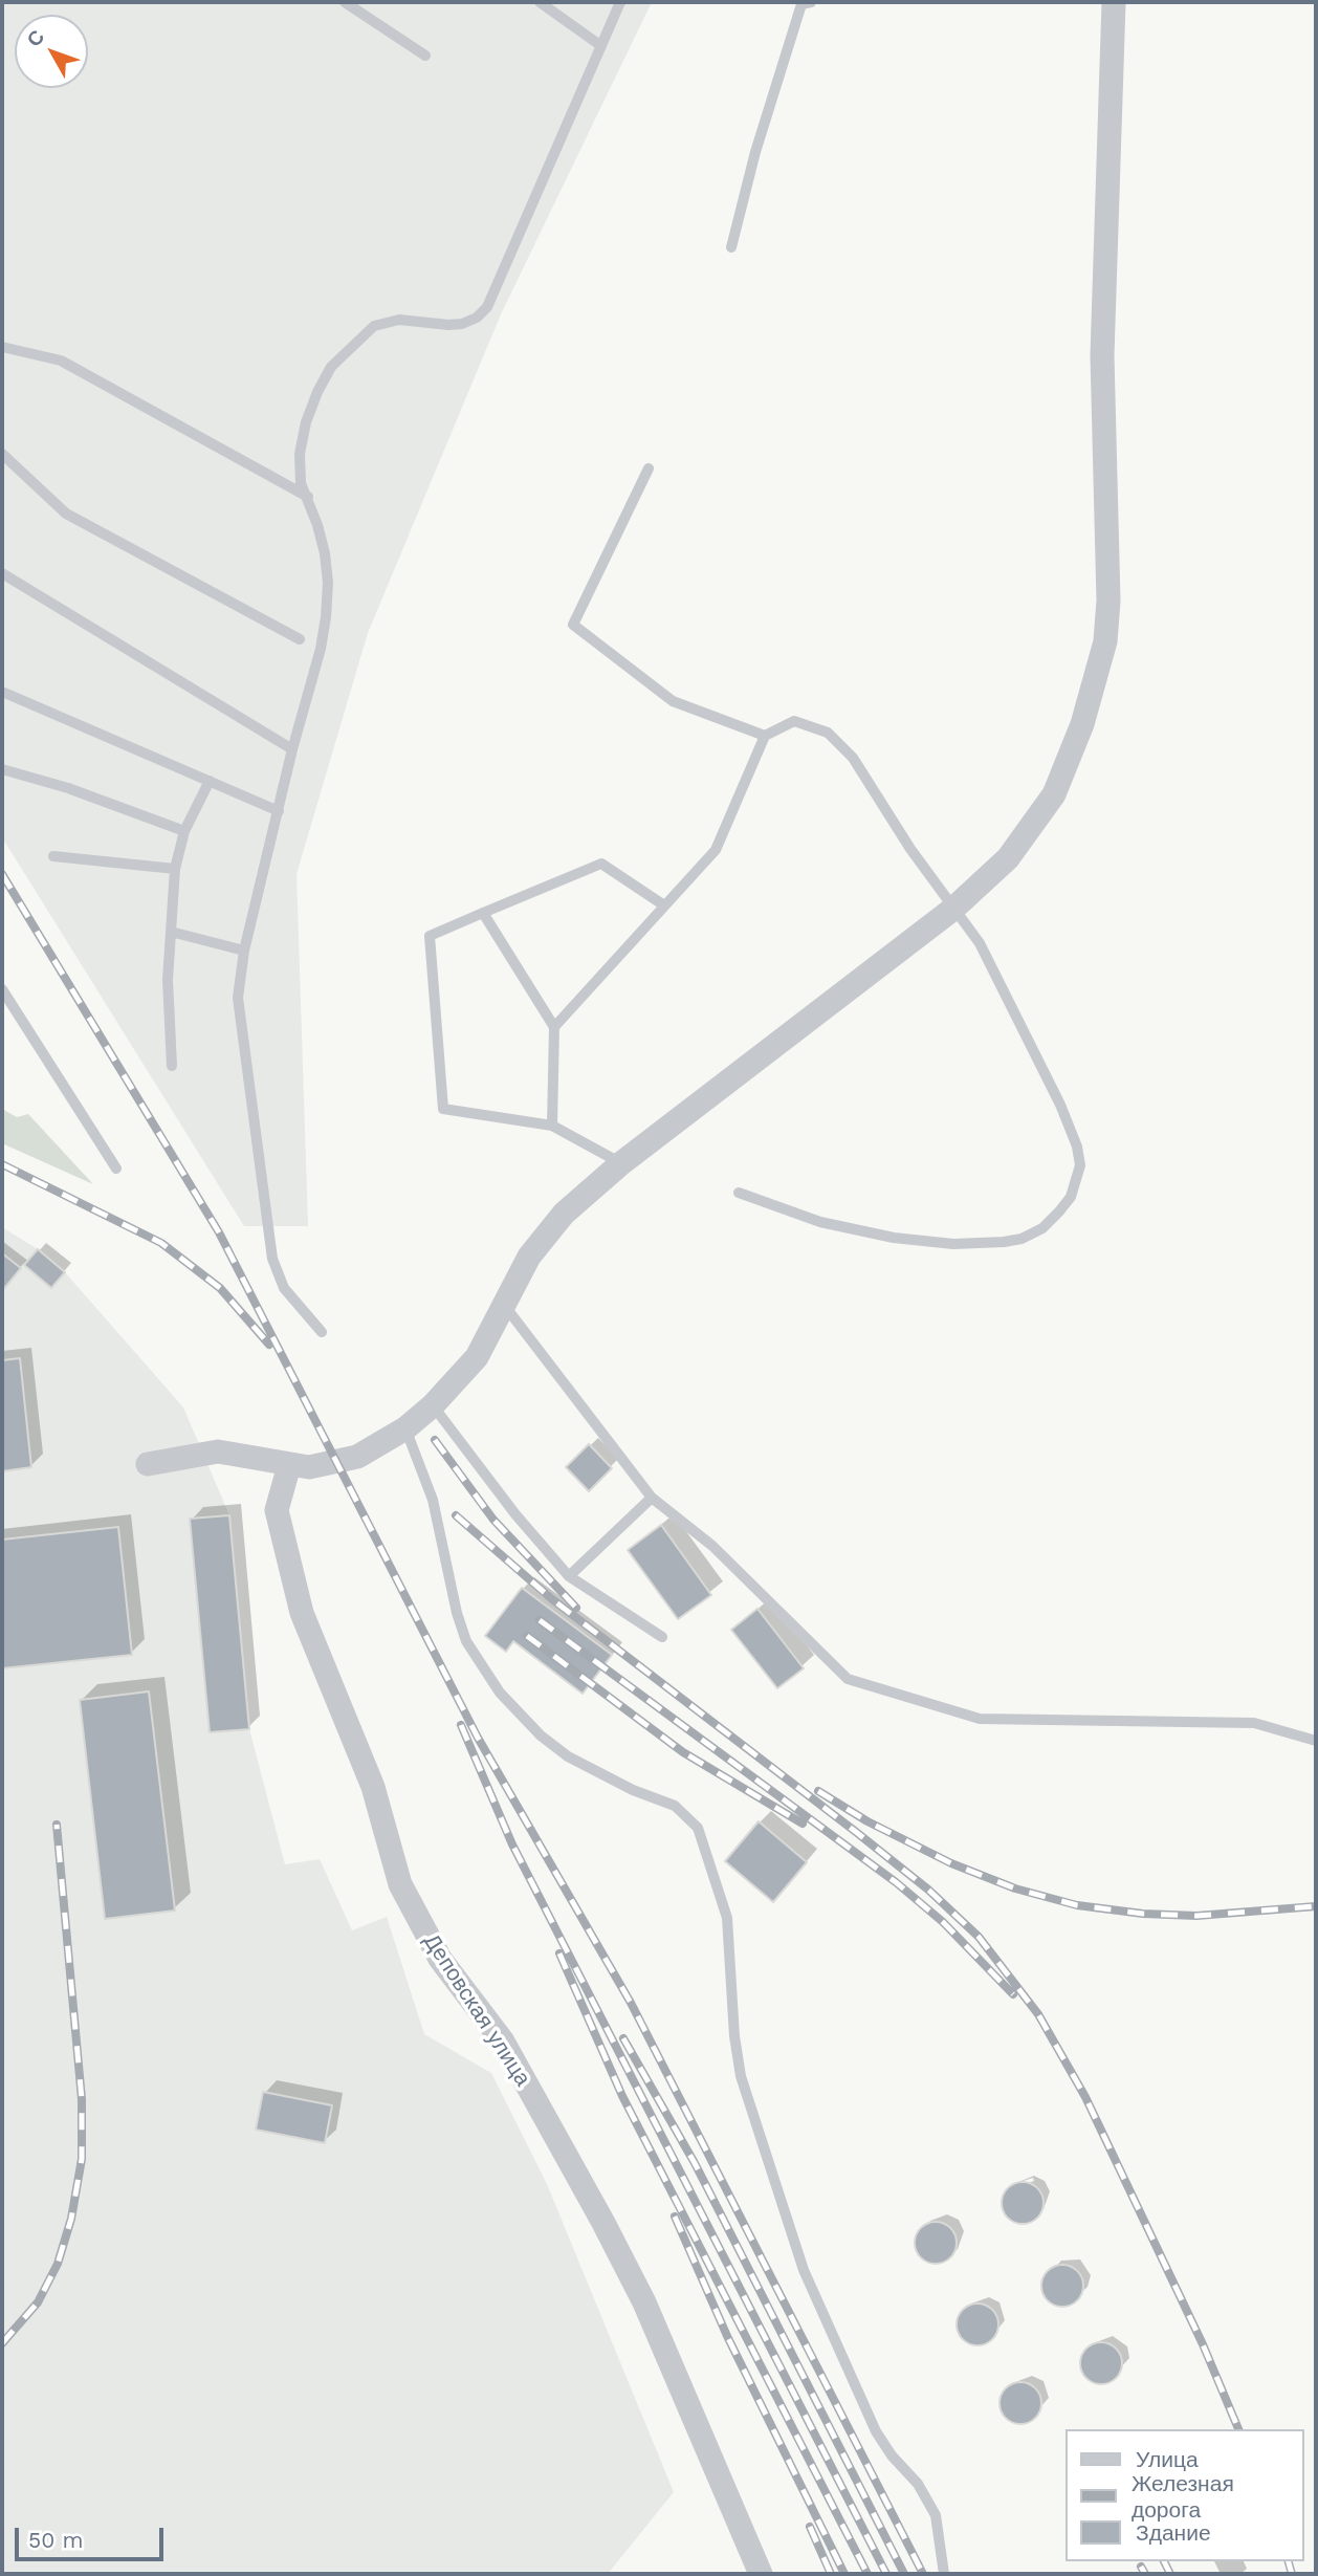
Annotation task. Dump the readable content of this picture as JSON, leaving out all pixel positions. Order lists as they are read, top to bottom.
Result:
{
  "streets": {
    "street": ["Деповская улица"]
  },
  "legend": ["Улица", "Железная дорога", "Здание"],
  "scale_bar": "50 m",
  "north": "top left"
}
